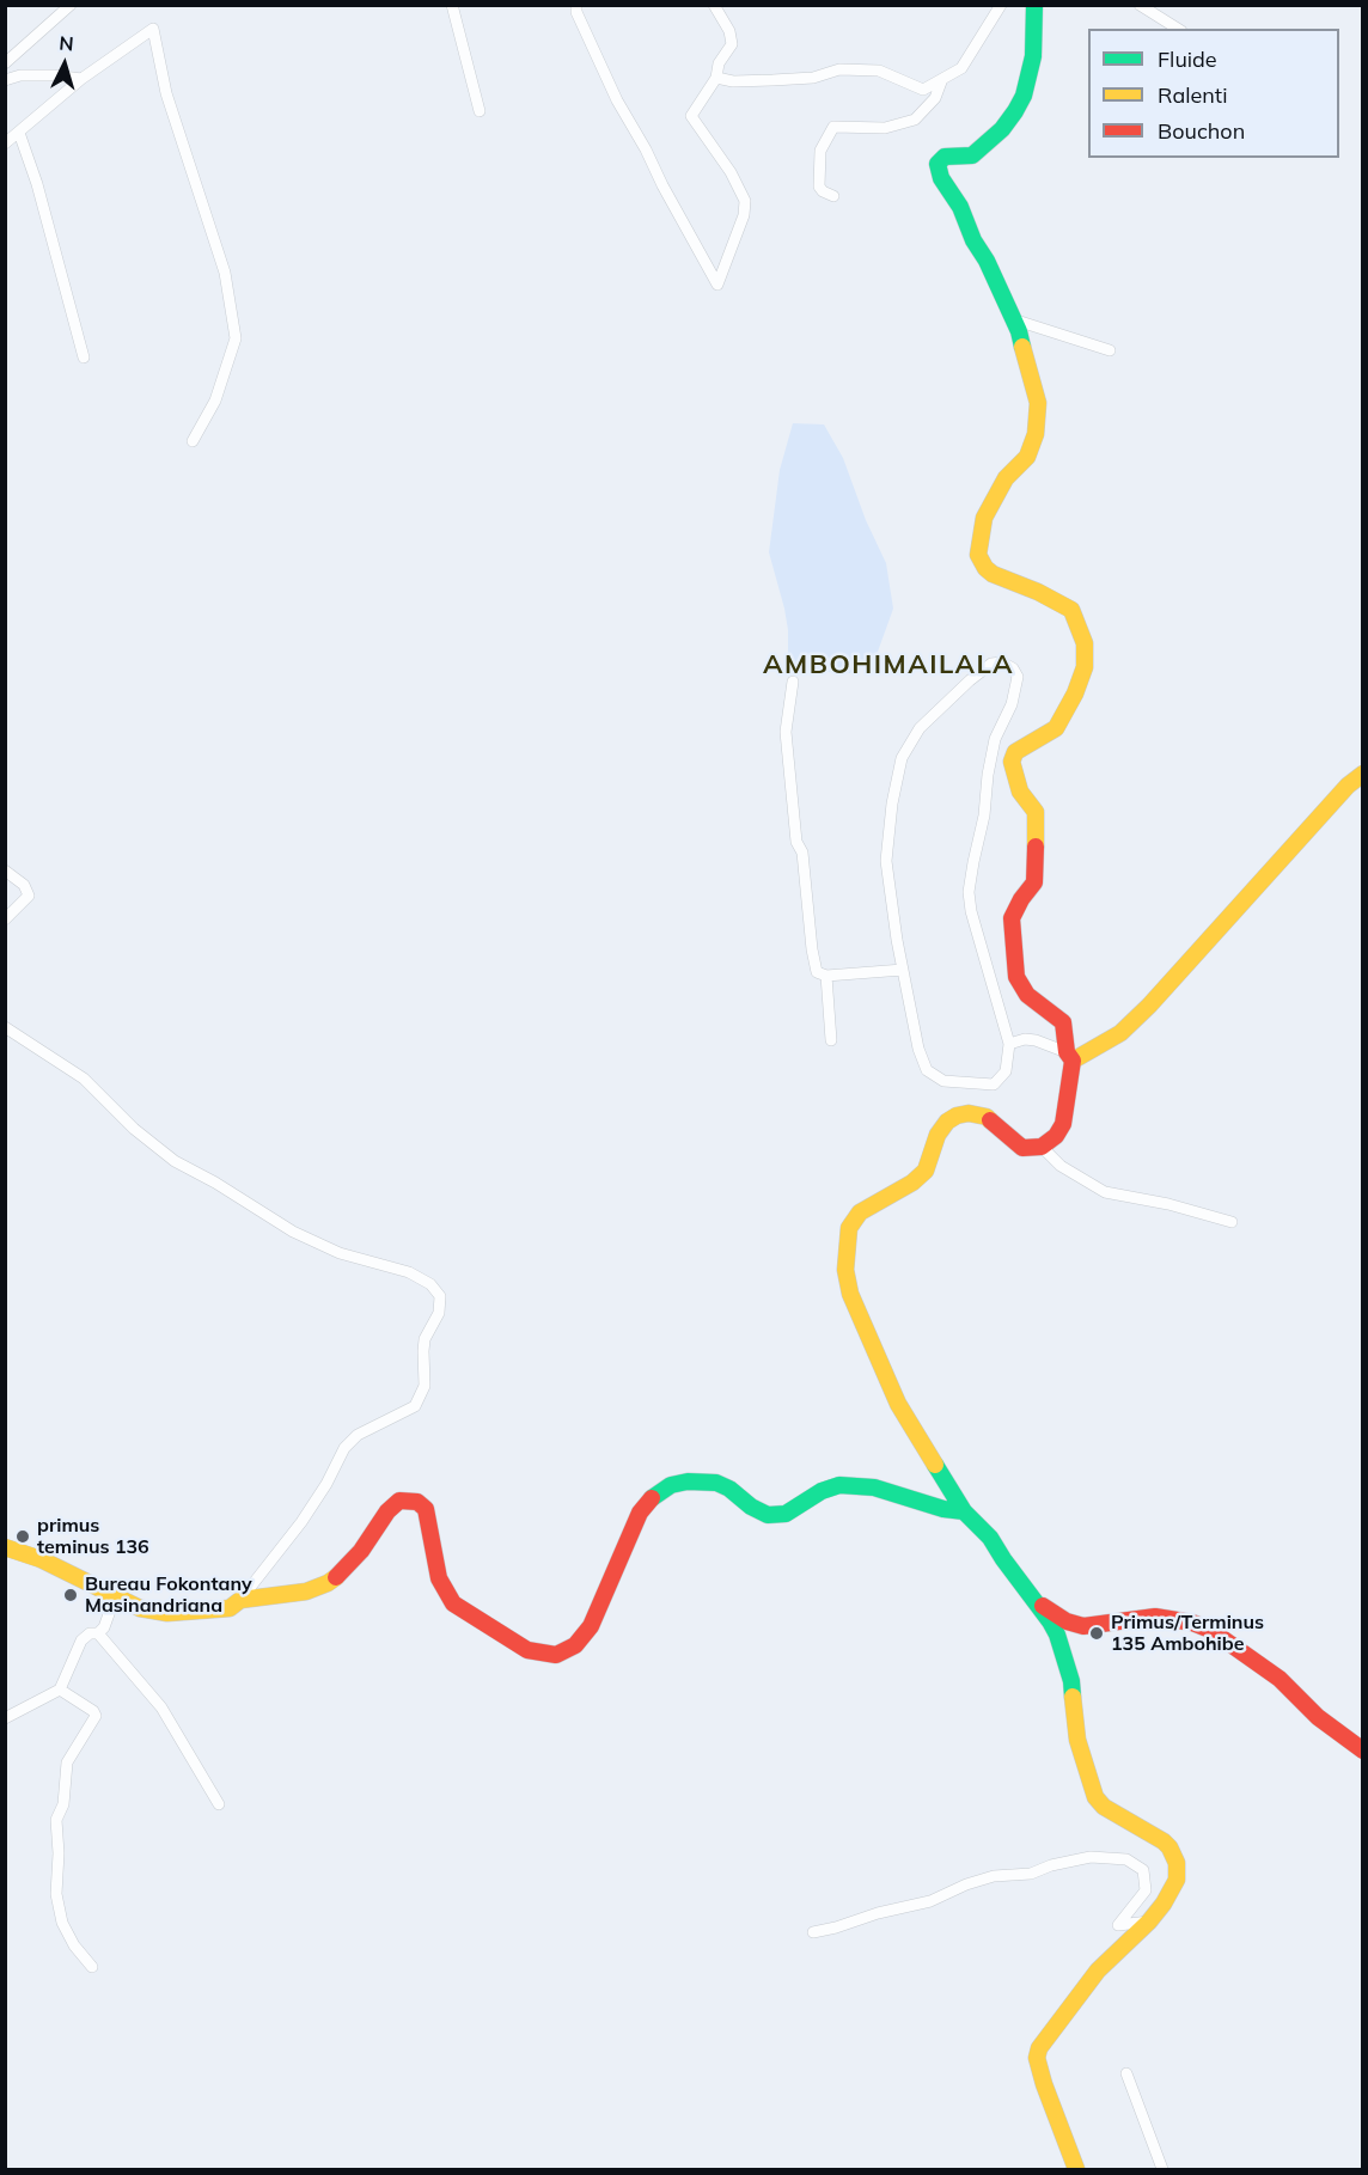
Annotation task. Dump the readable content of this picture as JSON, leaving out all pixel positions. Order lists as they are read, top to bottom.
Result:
{
  "districts": ["AMBOHIMAILALA"],
  "places": ["primus teminus 136", "Bureau Fokontany Masinandriana", "Primus/Terminus 135 Ambohibe"],
  "legend": ["Fluide", "Ralenti", "Bouchon"],
  "north": "top"
}
